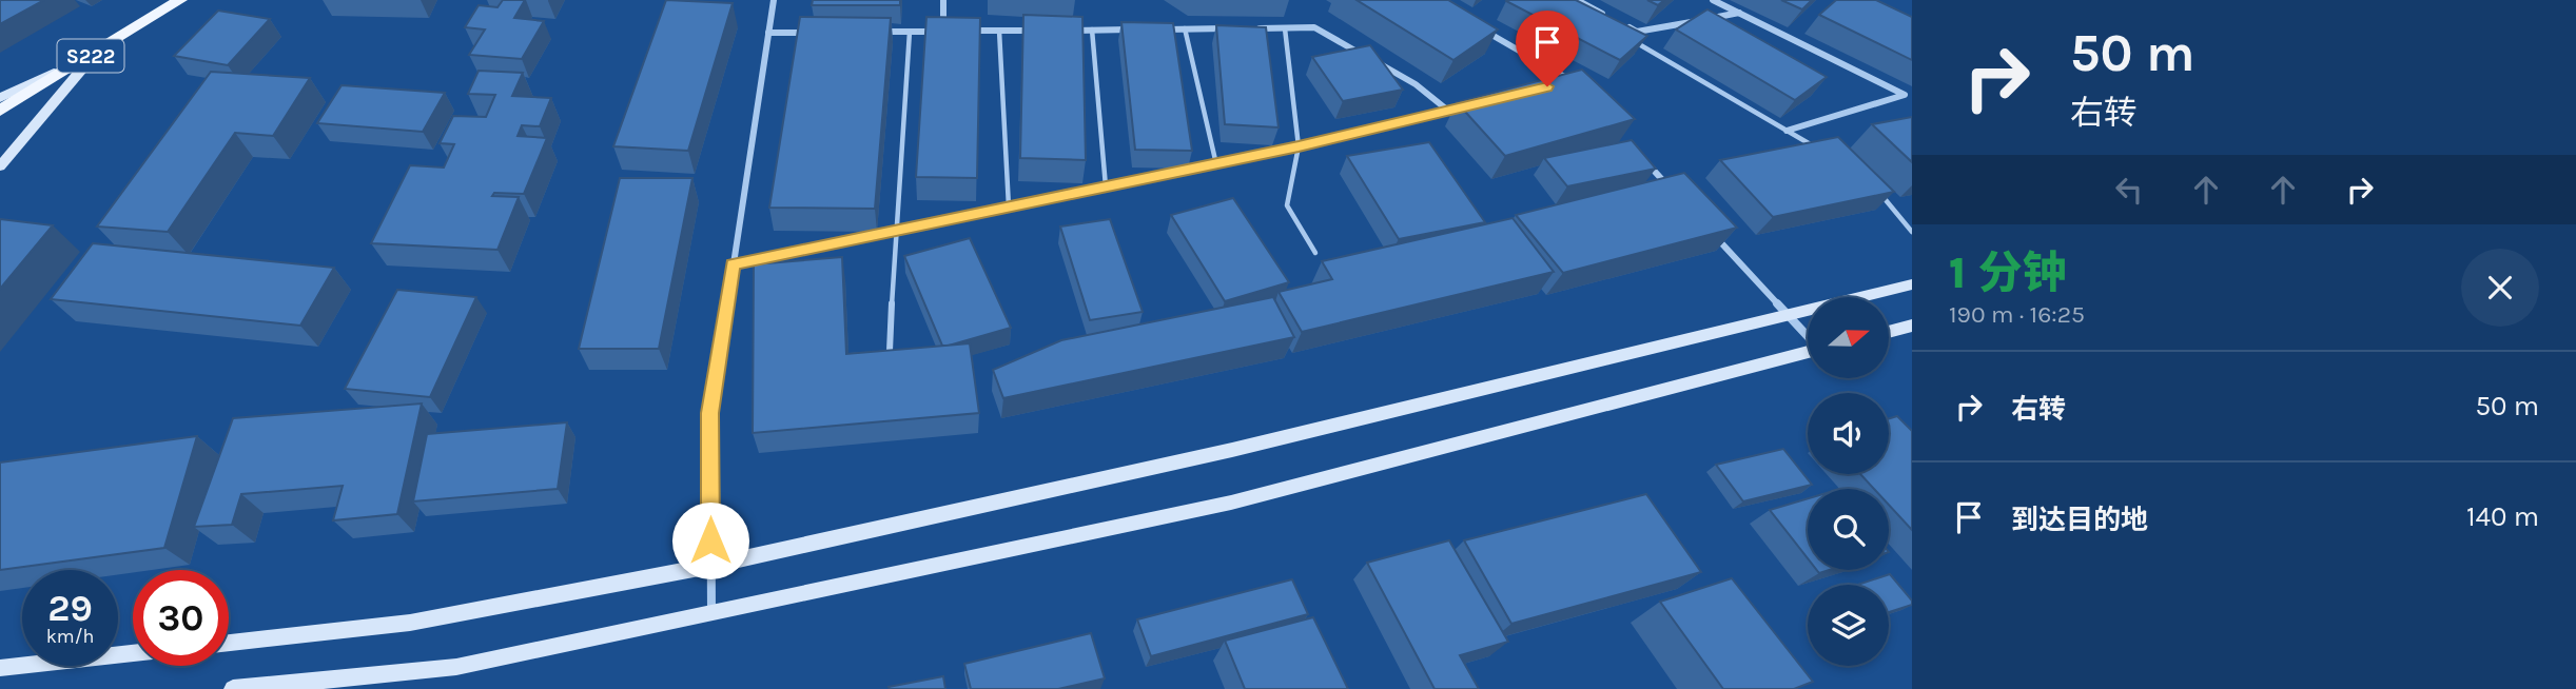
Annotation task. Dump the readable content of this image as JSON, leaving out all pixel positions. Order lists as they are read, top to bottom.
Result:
{
  "streets": {
    "main road": ["S222"]
  },
  "north": "right",
  "page": {
    "turn": ["50 m", "右转"],
    "heading": ["1 分钟", "190 m · 16:25"],
    "list": [
      {
        "name": "右转",
        "value": "50 m"
      },
      {
        "name": "到达目的地",
        "value": "140 m"
      }
    ],
    "speed": "29 km/h",
    "limit": "30"
  }
}
